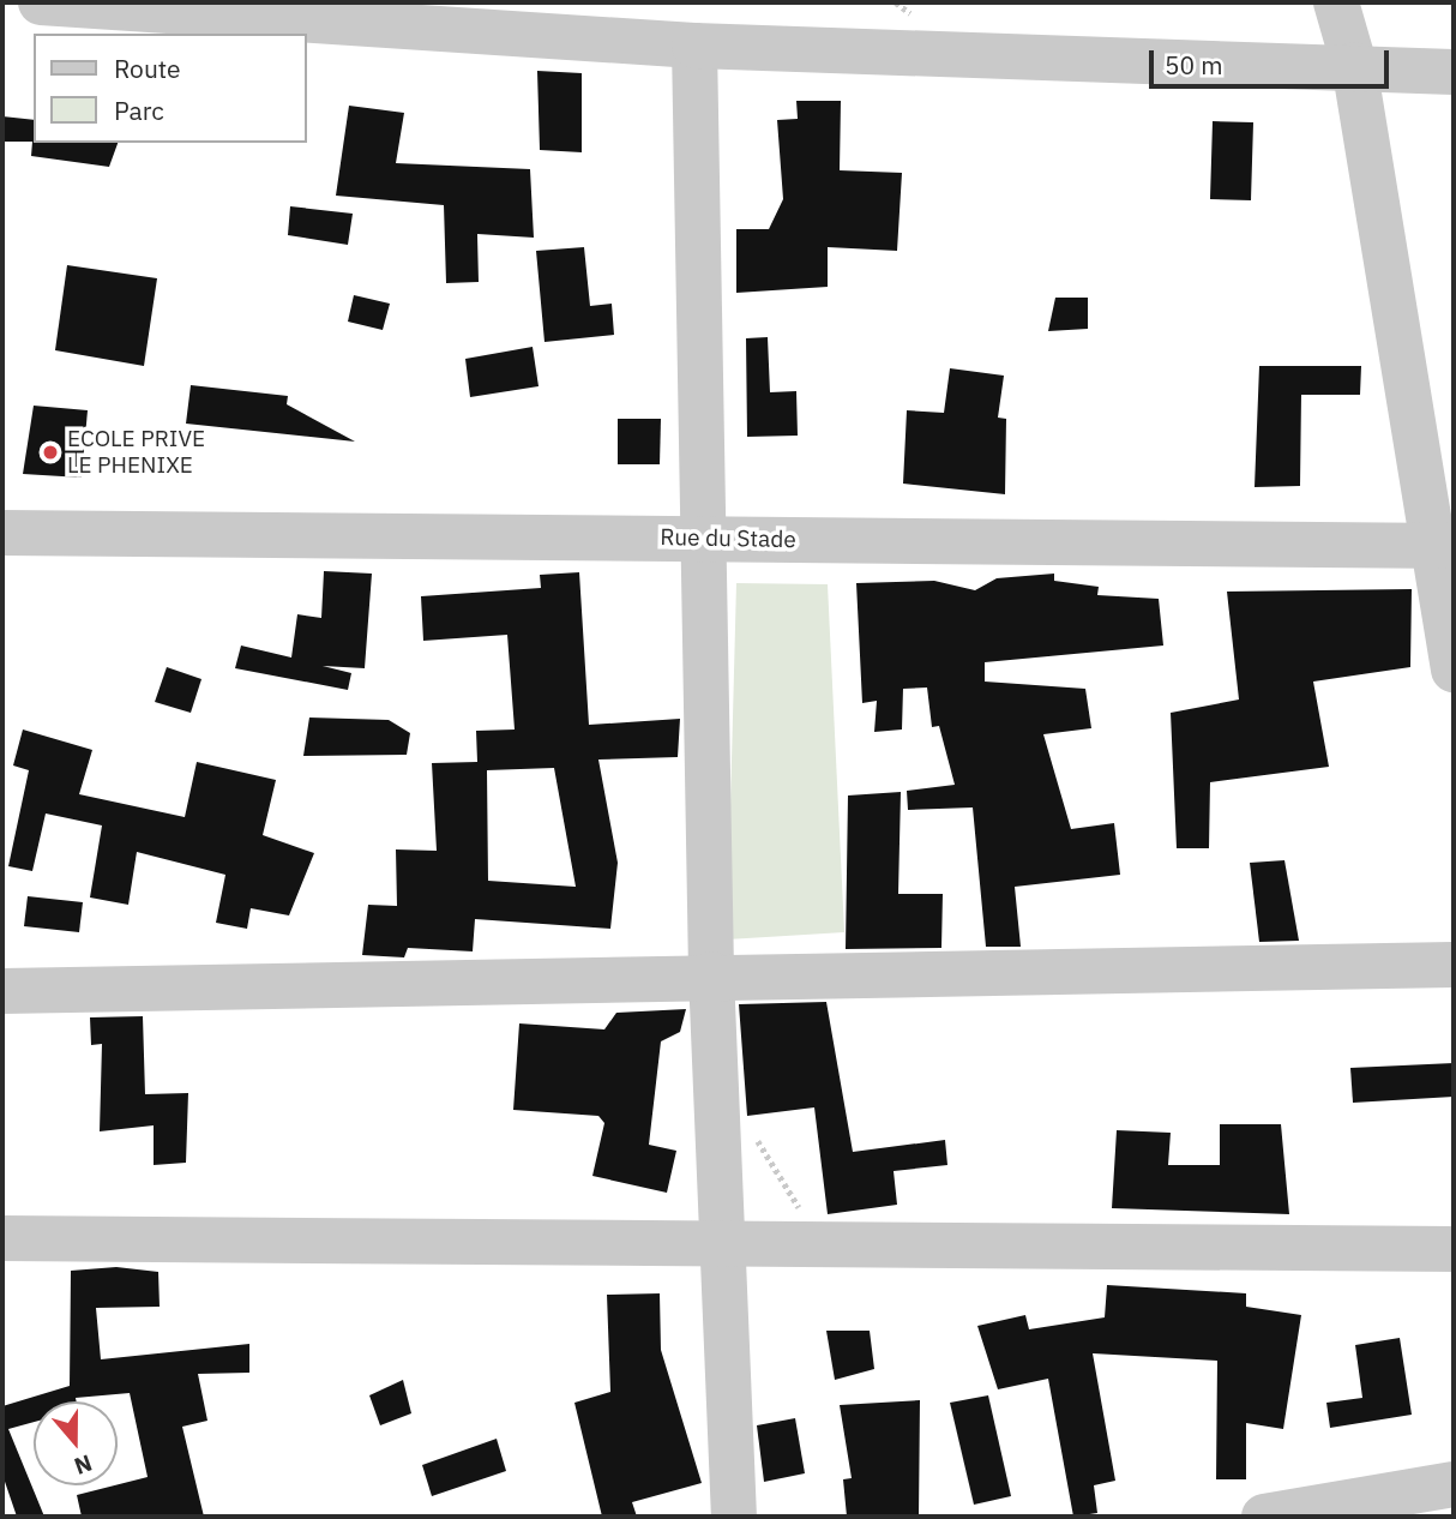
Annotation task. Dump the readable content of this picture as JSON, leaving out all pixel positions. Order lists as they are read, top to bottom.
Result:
{
  "streets": {
    "street": ["Rue du Stade"]
  },
  "places": ["ECOLE PRIVE LE PHENIXE"],
  "legend": ["Route", "Parc"],
  "scale_bar": "50 m",
  "north": "bottom"
}
